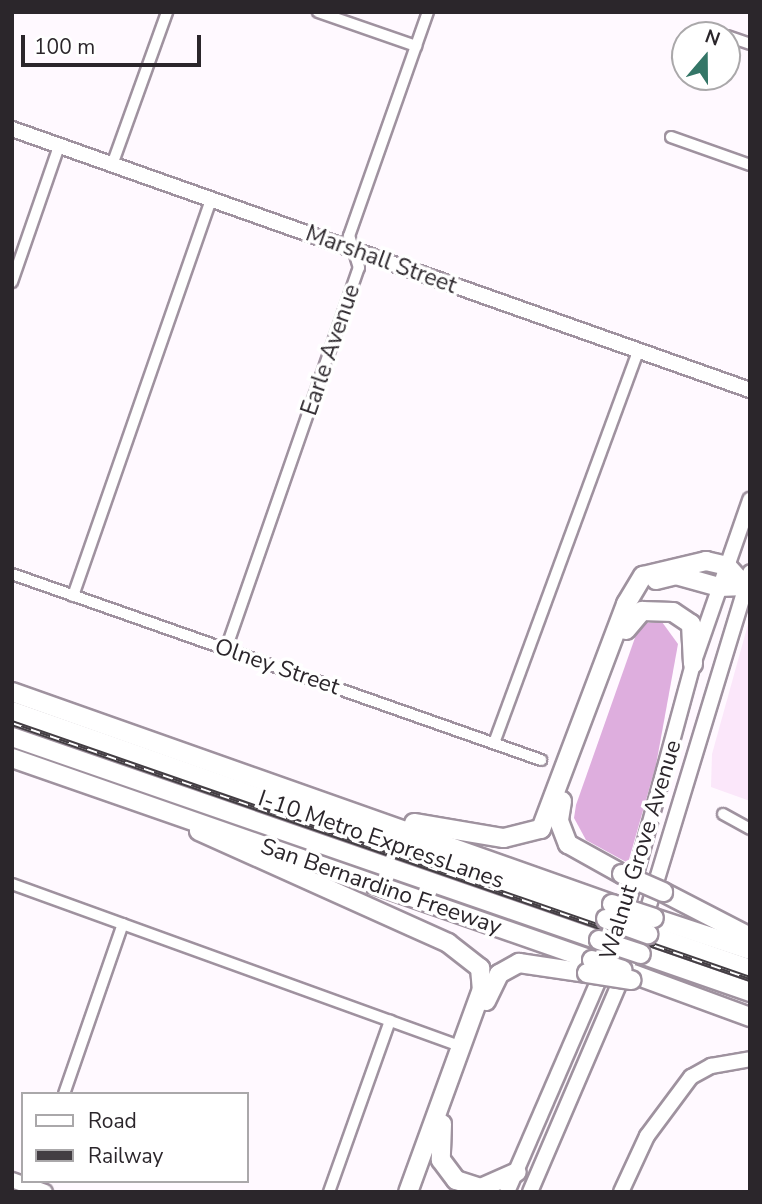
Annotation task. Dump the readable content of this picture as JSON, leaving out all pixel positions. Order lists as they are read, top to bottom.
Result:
{
  "streets": {
    "highway": ["I-10 Metro ExpressLanes", "San Bernardino Freeway"],
    "main road": ["Marshall Street", "Walnut Grove Avenue"],
    "street": ["Earle Avenue", "Olney Street"]
  },
  "crossings": [
    ["Marshall Street", "Earle Avenue"],
    ["Earle Avenue", "Olney Street"]
  ],
  "legend": ["Road", "Railway"],
  "scale_bar": "100 m",
  "north": "top"
}
